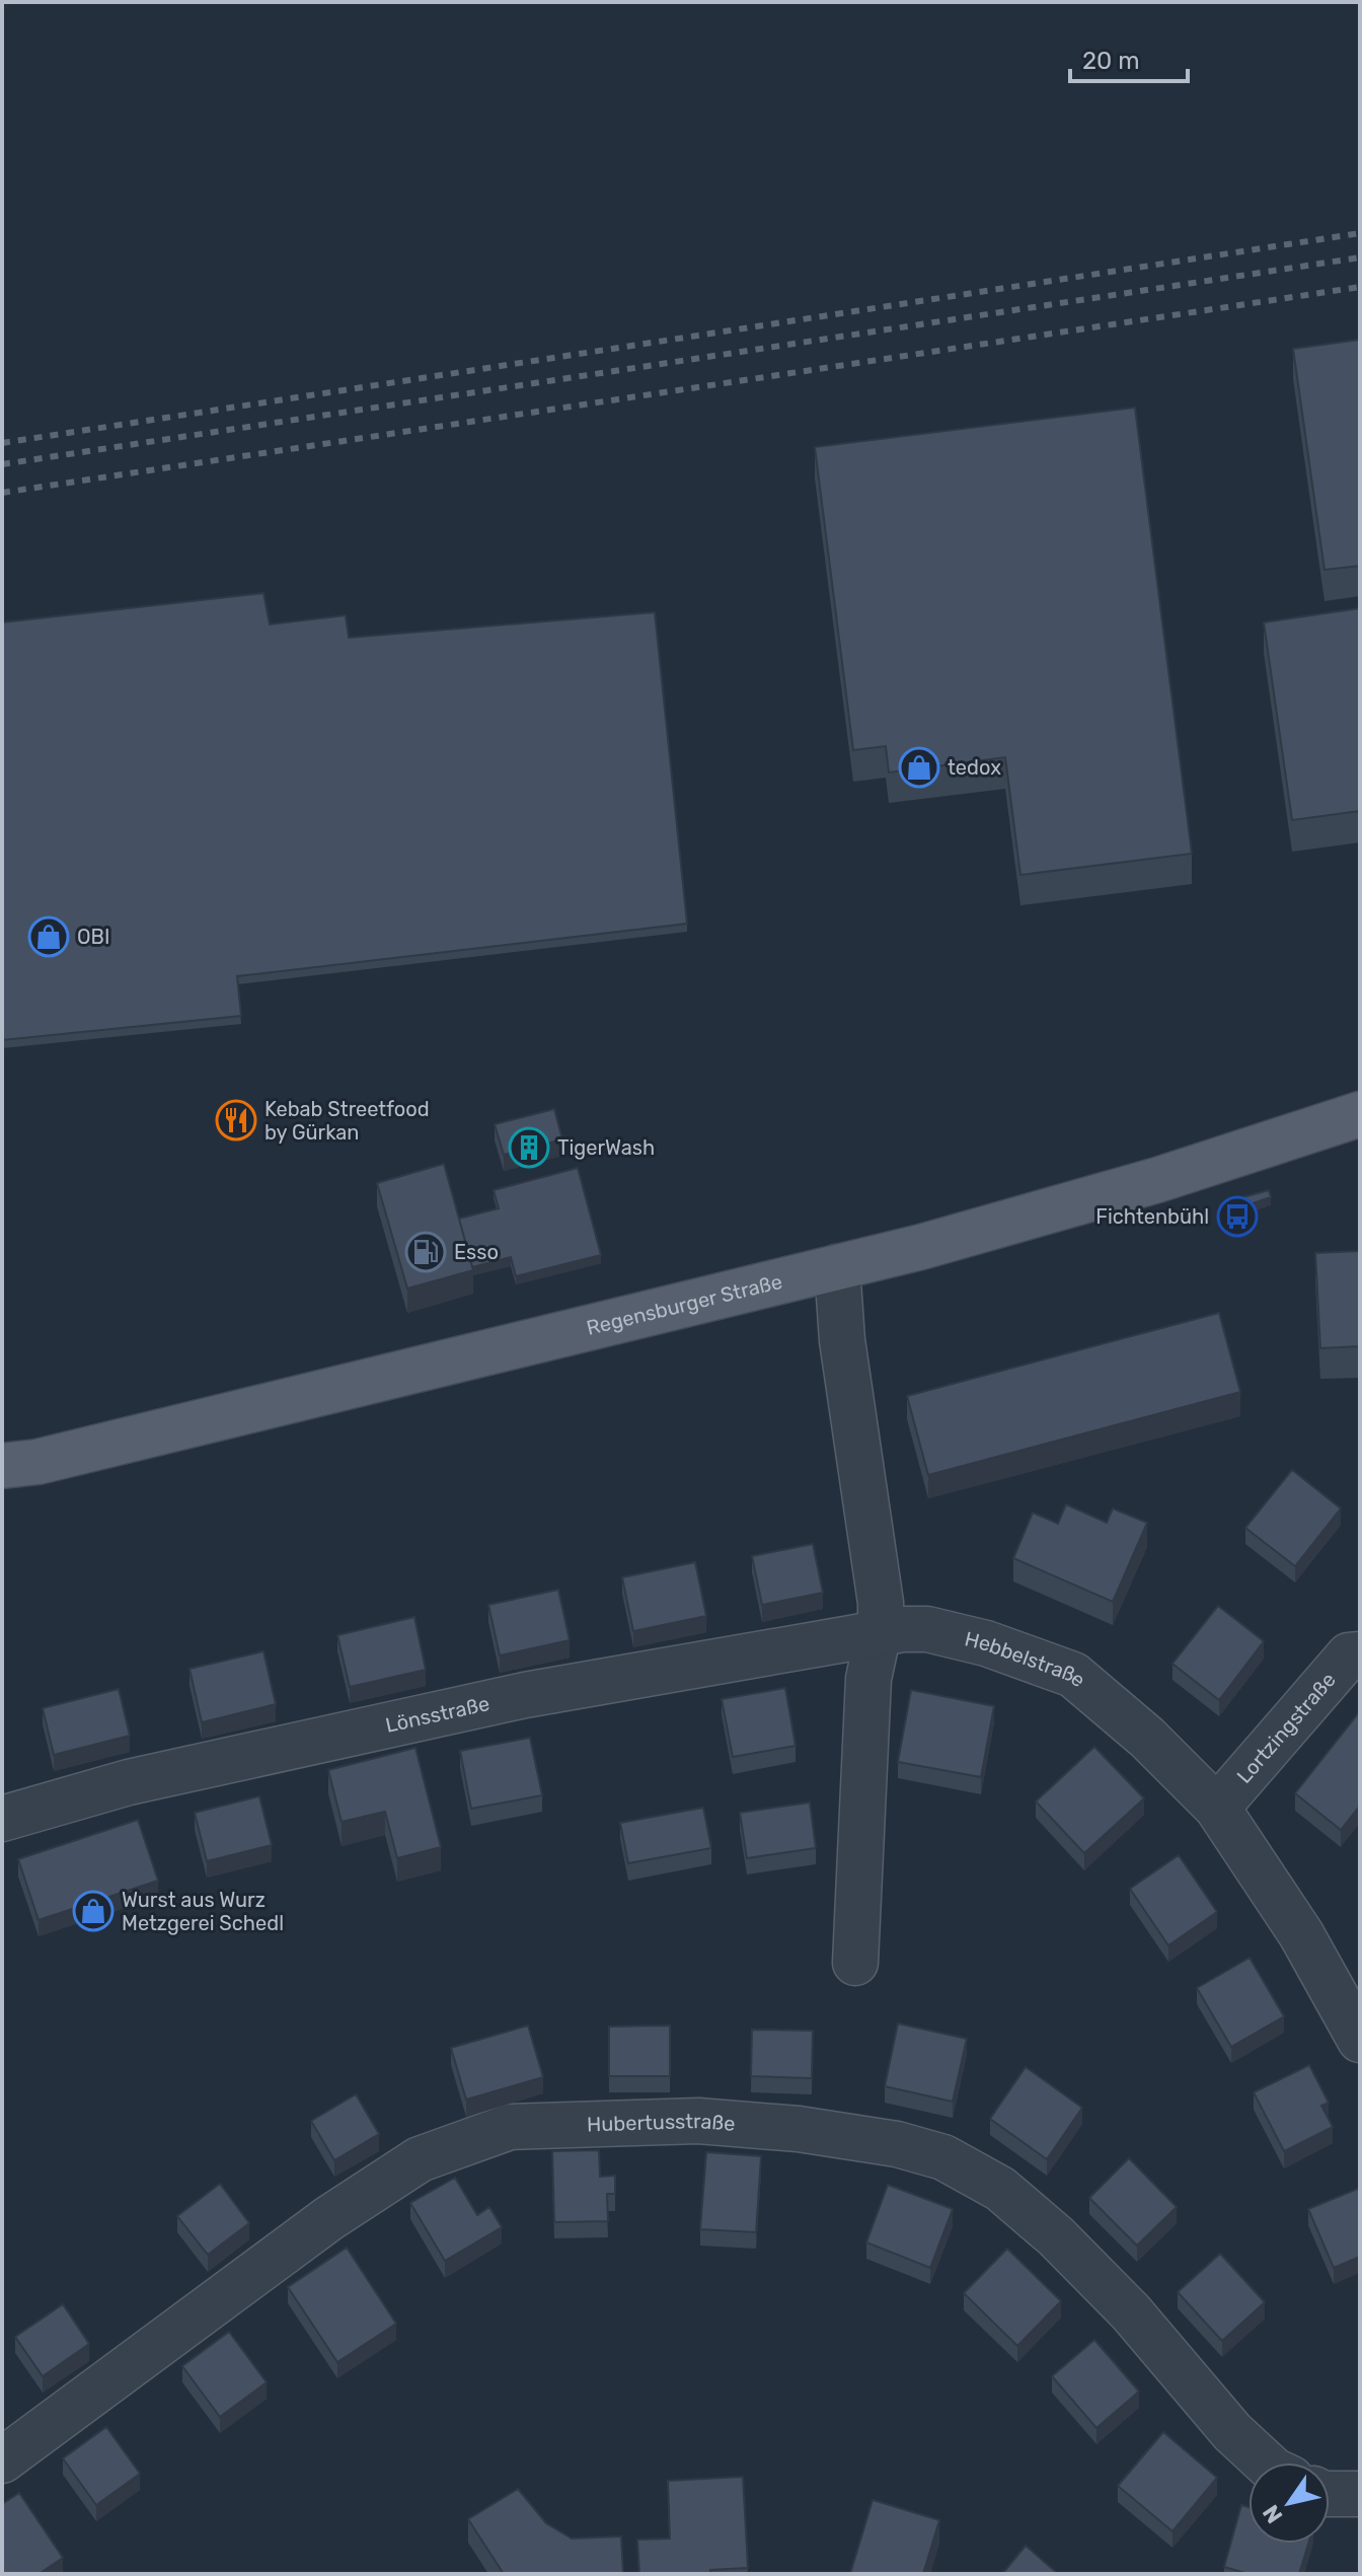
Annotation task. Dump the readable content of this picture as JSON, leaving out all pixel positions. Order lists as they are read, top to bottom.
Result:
{
  "streets": {
    "main road": ["Regensburger Straße"],
    "street": [
      "Hebbelstraße",
      "Lönsstraße",
      "Lortzingstraße",
      "Hubertusstraße"
    ]
  },
  "crossings": [
    ["Hebbelstraße", "Lönsstraße"],
    ["Hebbelstraße", "Lortzingstraße"]
  ],
  "places": {
    "shop": ["tedox", "OBI", "Wurst aus Wurz Metzgerei Schedl"],
    "restaurant": ["Kebab Streetfood by Gürkan"],
    "building": ["TigerWash"],
    "bus stop": ["Fichtenbühl"],
    "fuel station": ["Esso"]
  },
  "scale_bar": "20 m",
  "north": "bottom left"
}
